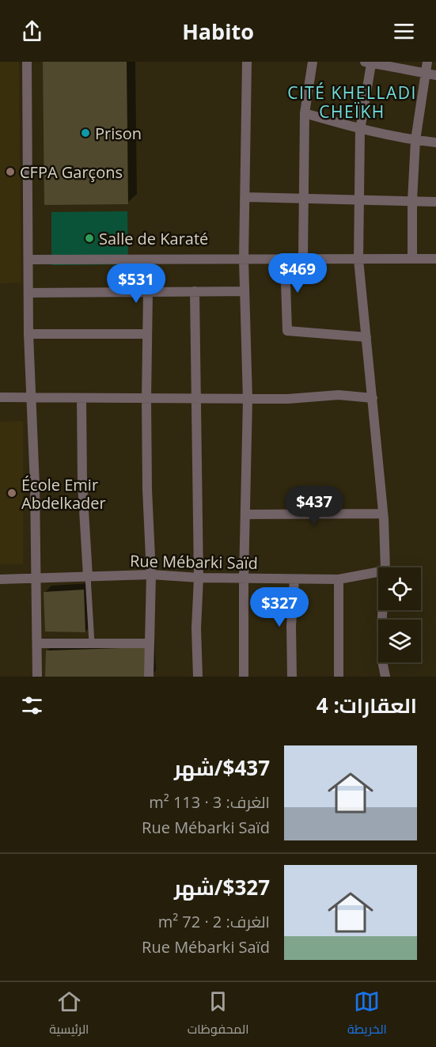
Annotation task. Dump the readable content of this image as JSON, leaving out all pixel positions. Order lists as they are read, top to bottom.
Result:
{
  "streets": {
    "street": ["Rue Mébarki Saïd"]
  },
  "districts": ["CITÉ KHELLADI CHEÏKH"],
  "places": [
    "Prison",
    "CFPA Garçons",
    "Salle de Karaté",
    "École Emir Abdelkader"
  ],
  "page": {
    "header": "Habito",
    "price": [
      "$469",
      "$531",
      "$437",
      "$327"
    ],
    "heading": "العقارات: 4",
    "list": [
      {
        "name": "$437/شهر",
        "note": "الغرف: 3 · 113 m² · Rue Mébarki Saïd"
      },
      {
        "name": "$327/شهر",
        "note": "الغرف: 2 · 72 m² · Rue Mébarki Saïd"
      }
    ],
    "tabs": ["الخريطة", "المحفوظات", "الرئيسية"]
  }
}
